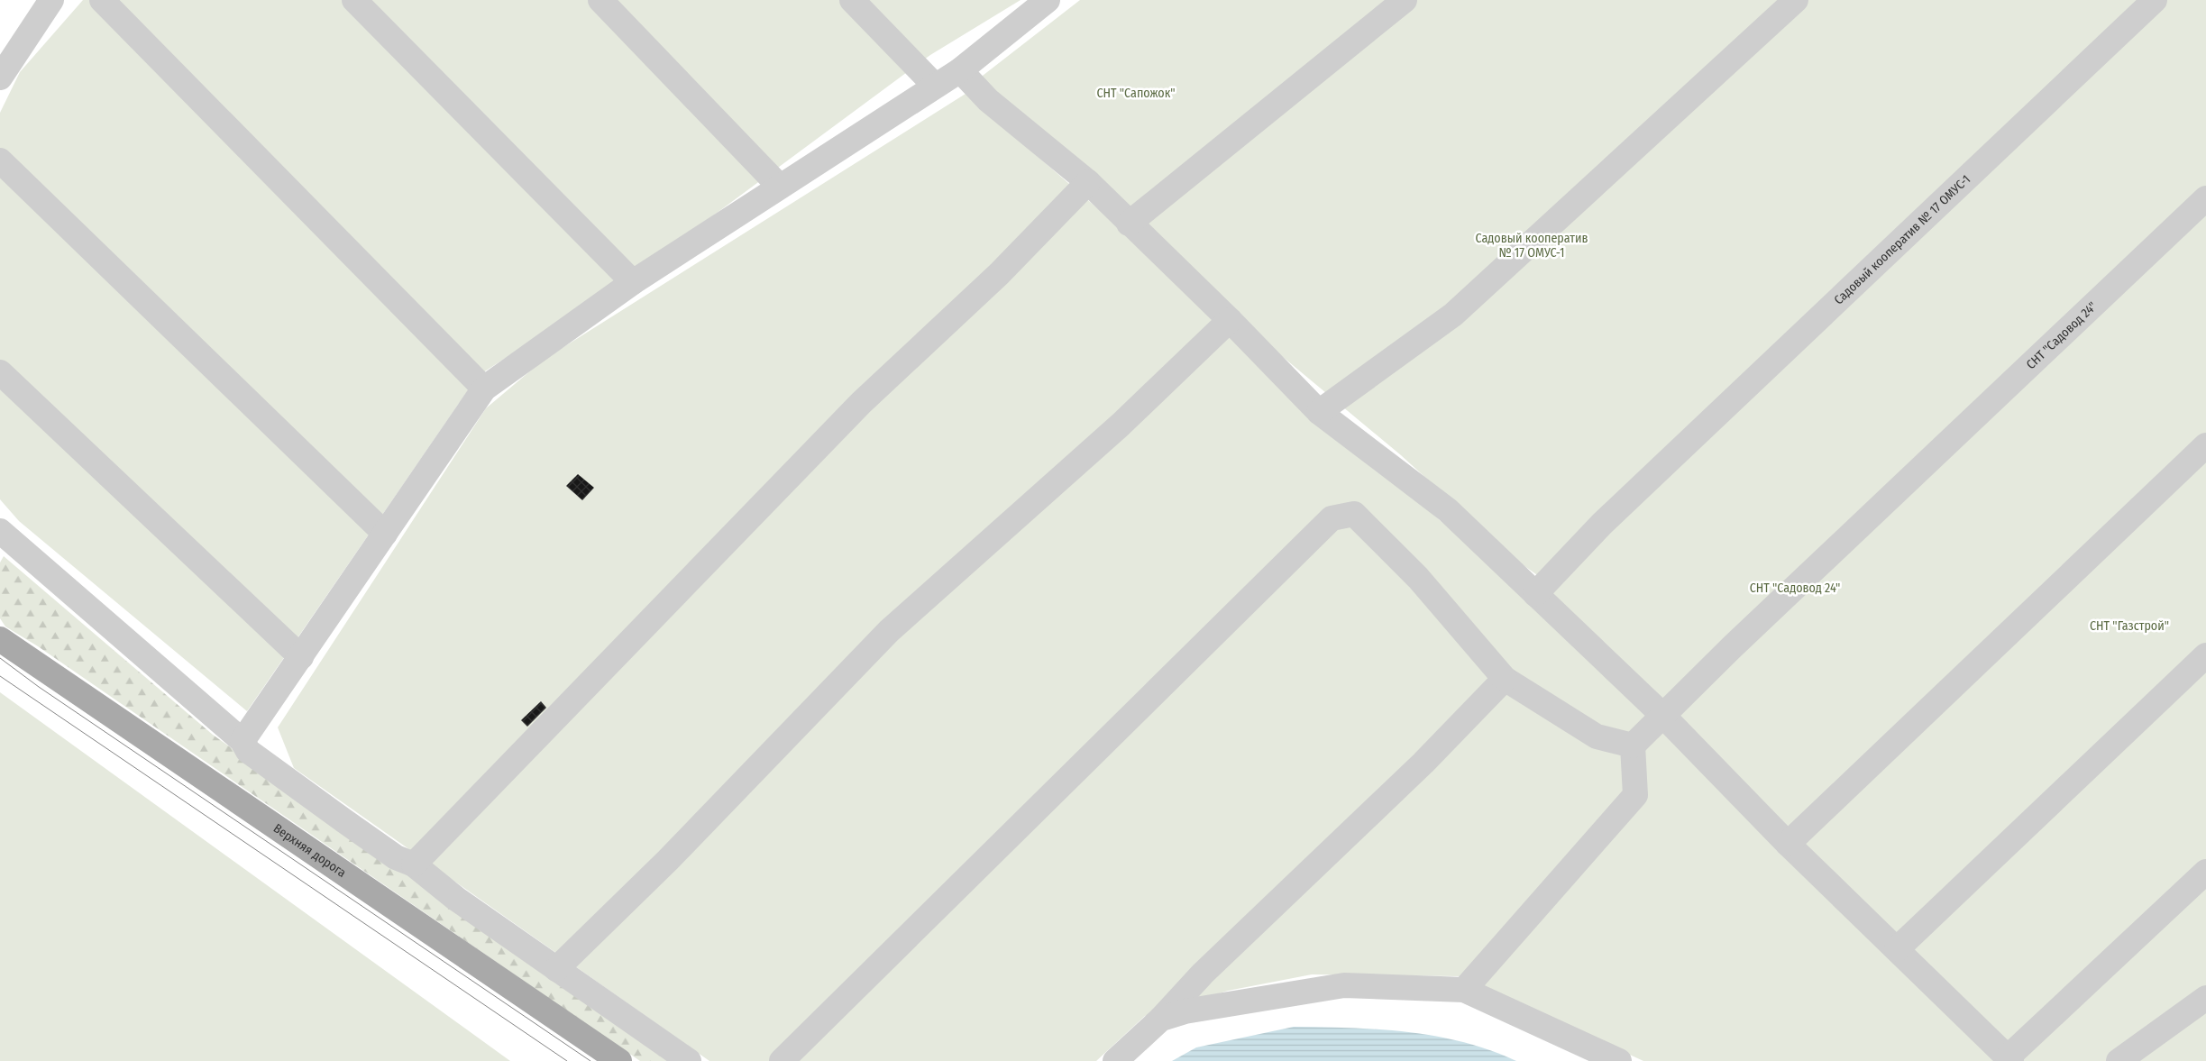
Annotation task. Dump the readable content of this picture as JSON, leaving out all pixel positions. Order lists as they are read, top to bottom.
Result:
{
  "streets": {
    "main road": ["Верхняя дорога"],
    "street": ["Садовый кооператив № 17 ОМУС-1", "СНТ \"Садовод 24\""]
  },
  "parks": [
    "СНТ \"Сапожок\"",
    "Садовый кооператив № 17 ОМУС-1",
    "СНТ \"Садовод 24\"",
    "СНТ \"Газстрой\""
  ]
}
